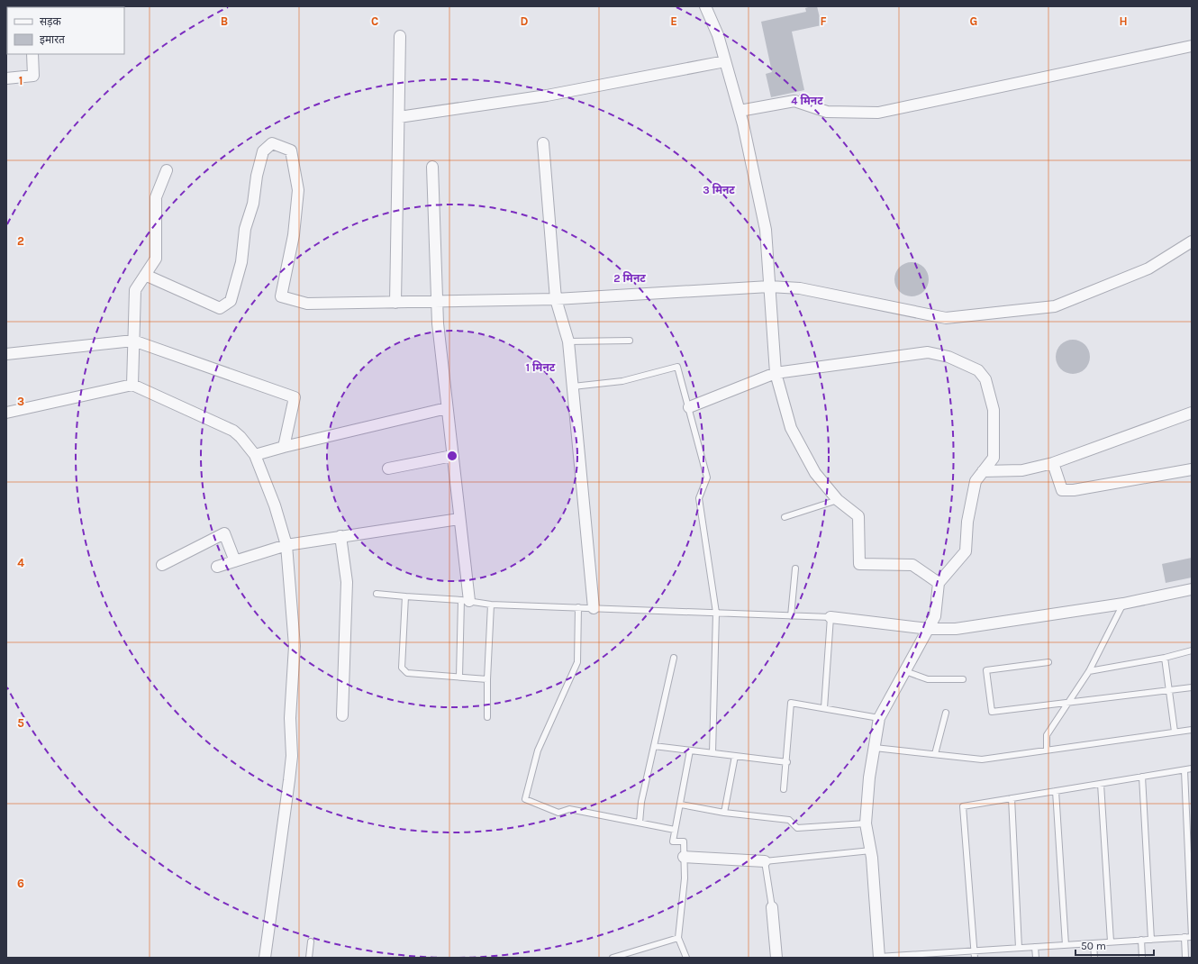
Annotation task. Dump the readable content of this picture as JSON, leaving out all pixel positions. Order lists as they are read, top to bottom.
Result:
{
  "legend": ["सड़क", "इमारत"],
  "scale_bar": "50 m",
  "grid": {
    "columns": [
      "B",
      "C",
      "D",
      "E",
      "F",
      "G",
      "H"
    ],
    "rows": [
      "1",
      "2",
      "3",
      "4",
      "5",
      "6"
    ]
  },
  "rings": [
    "4 मिनट",
    "3 मिनट",
    "2 मिनट",
    "1 मिनट"
  ]
}
